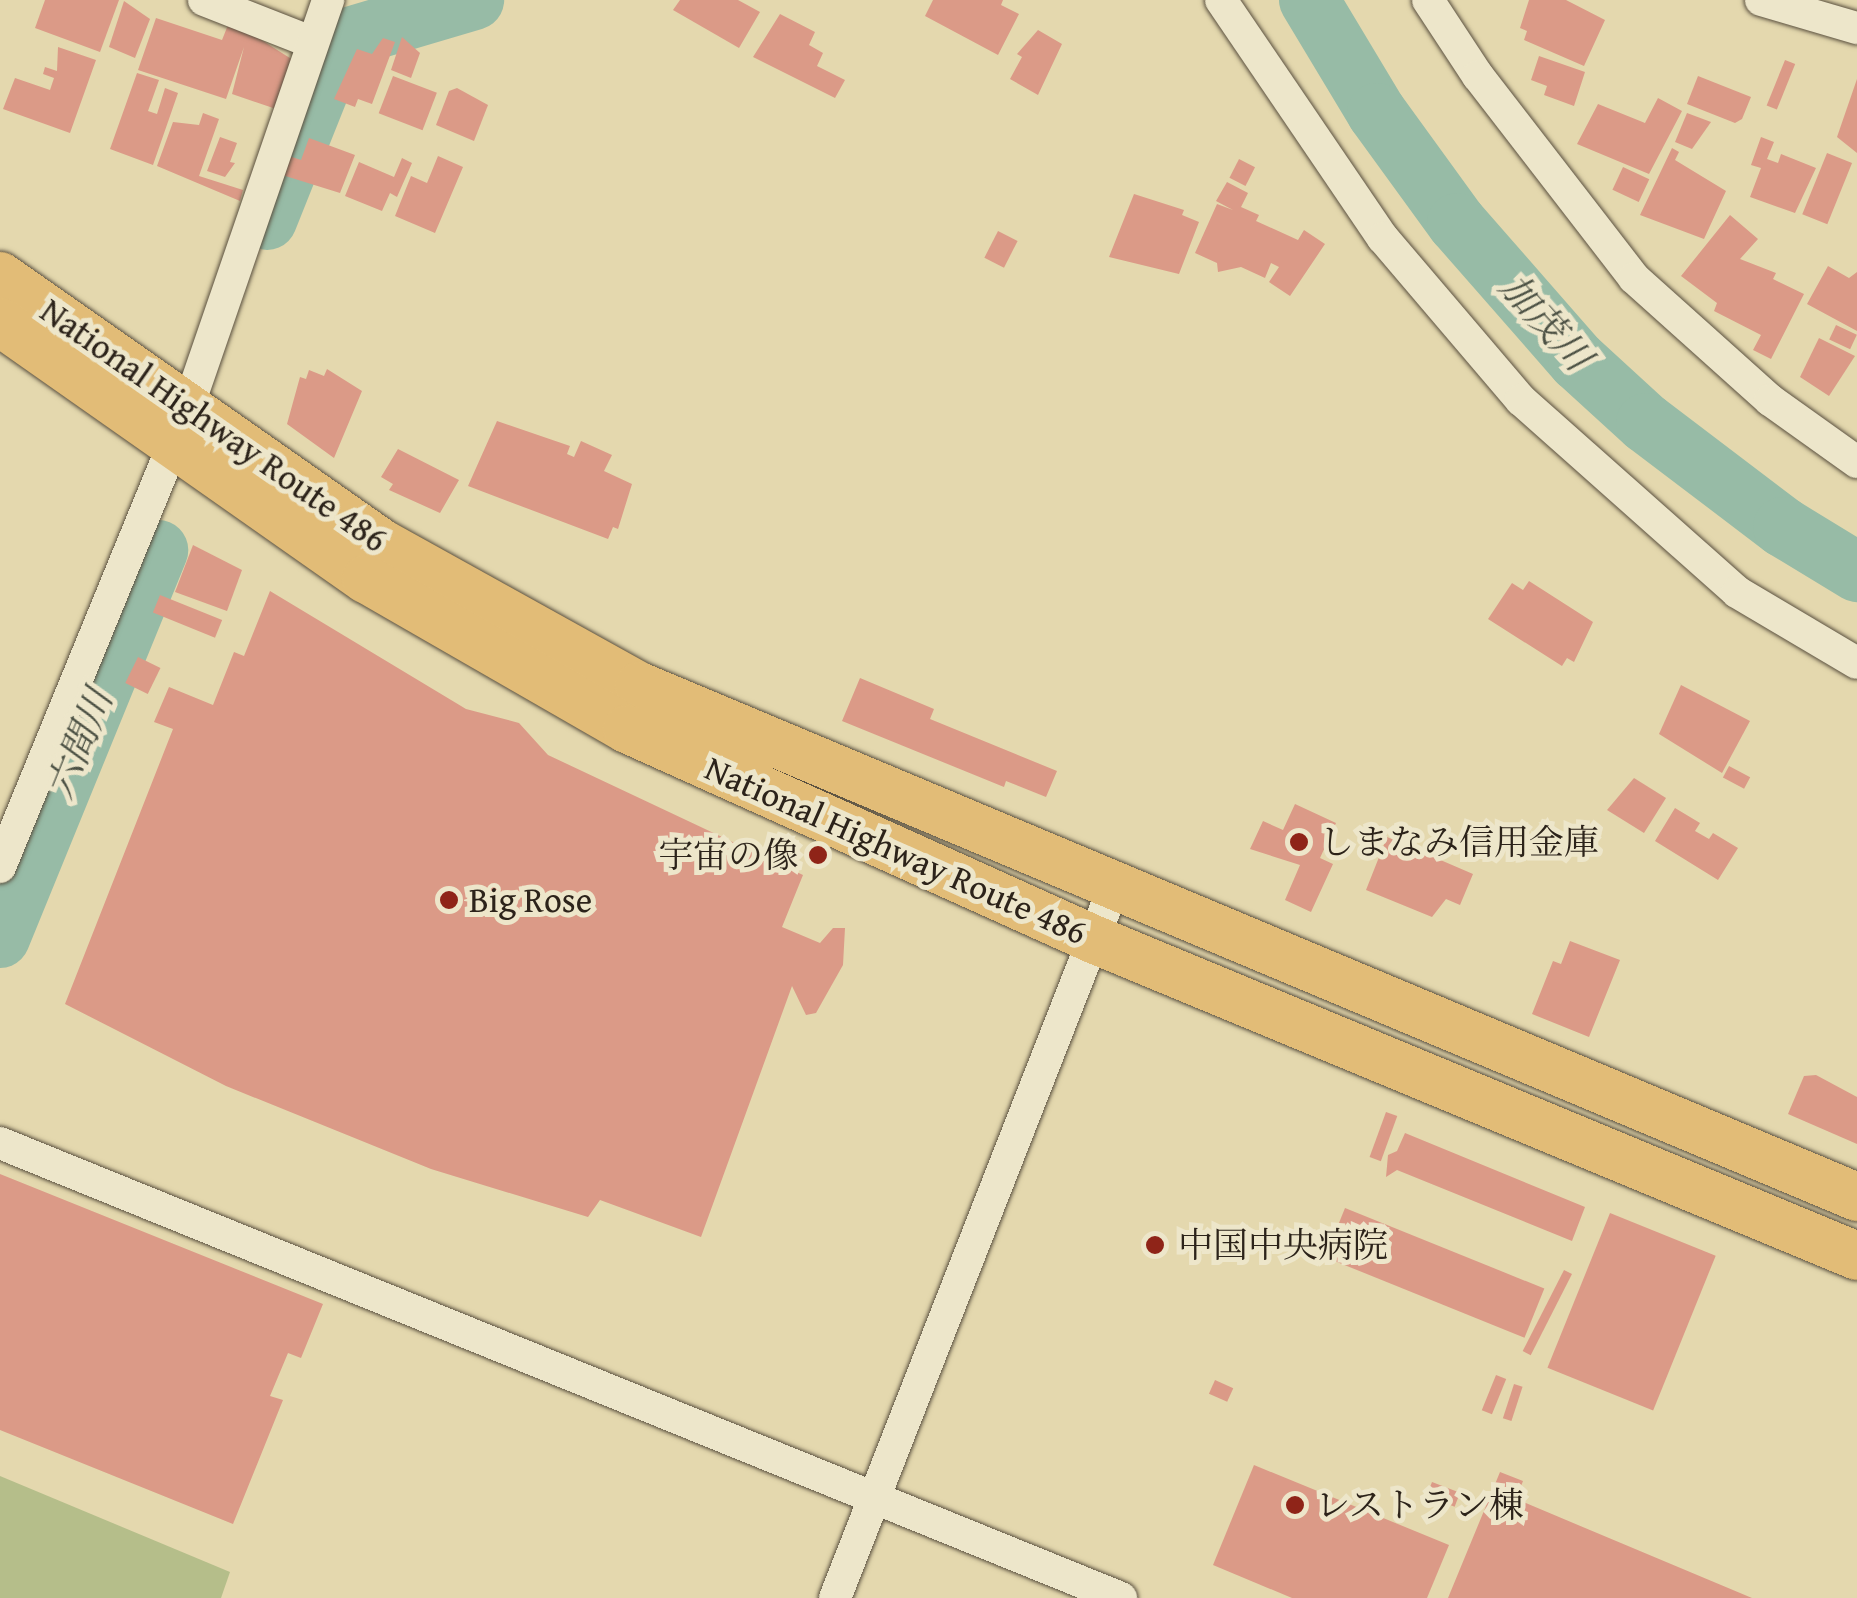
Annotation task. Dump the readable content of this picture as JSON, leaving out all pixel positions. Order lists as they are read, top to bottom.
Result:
{
  "streets": {
    "highway": ["National Highway Route 486"]
  },
  "water": ["加茂川", "六間川"],
  "places": [
    "しまなみ信用金庫",
    "宇宙の像",
    "Big Rose",
    "中国中央病院",
    "レストラン棟"
  ]
}
